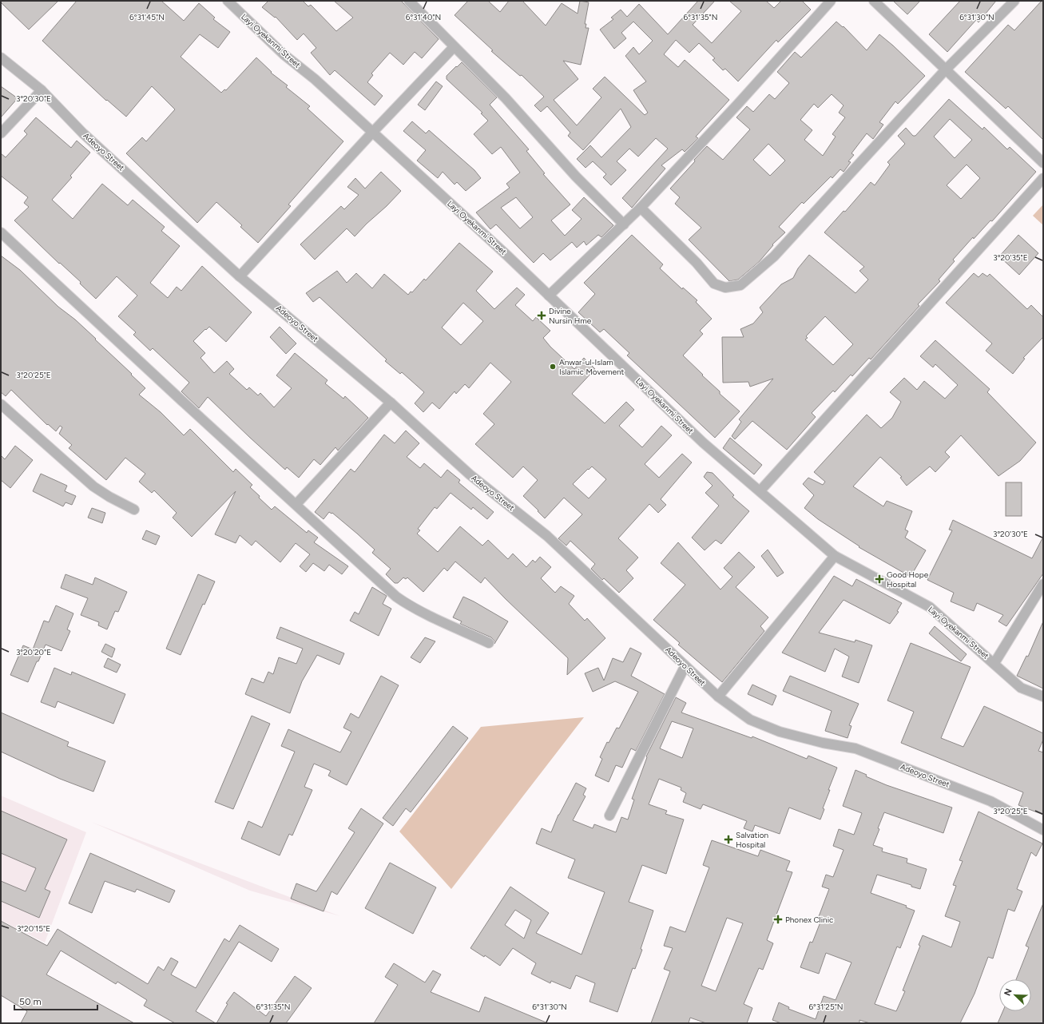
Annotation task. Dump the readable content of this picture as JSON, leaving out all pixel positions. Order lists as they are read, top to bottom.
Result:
{
  "streets": {
    "street": ["Layi Oyekanmi Street", "Adeoyo Street"]
  },
  "places": {
    "health": [
      "Divine Nursin Hme",
      "Good Hope Hospital",
      "Salvation Hospital",
      "Phonex Clinic"
    ],
    "other": ["Anwar-ul-Islam Islamic Movement"]
  },
  "scale_bar": "50 m",
  "north": "top left",
  "coordinates": [
    "6°31'45\"N",
    "6°31'35\"N",
    "6°31'30\"N",
    "6°31'40\"N",
    "3°20'30\"E",
    "3°20'35\"E",
    "3°20'25\"E",
    "3°20'20\"E",
    "3°20'15\"E",
    "6°31'25\"N"
  ]
}
